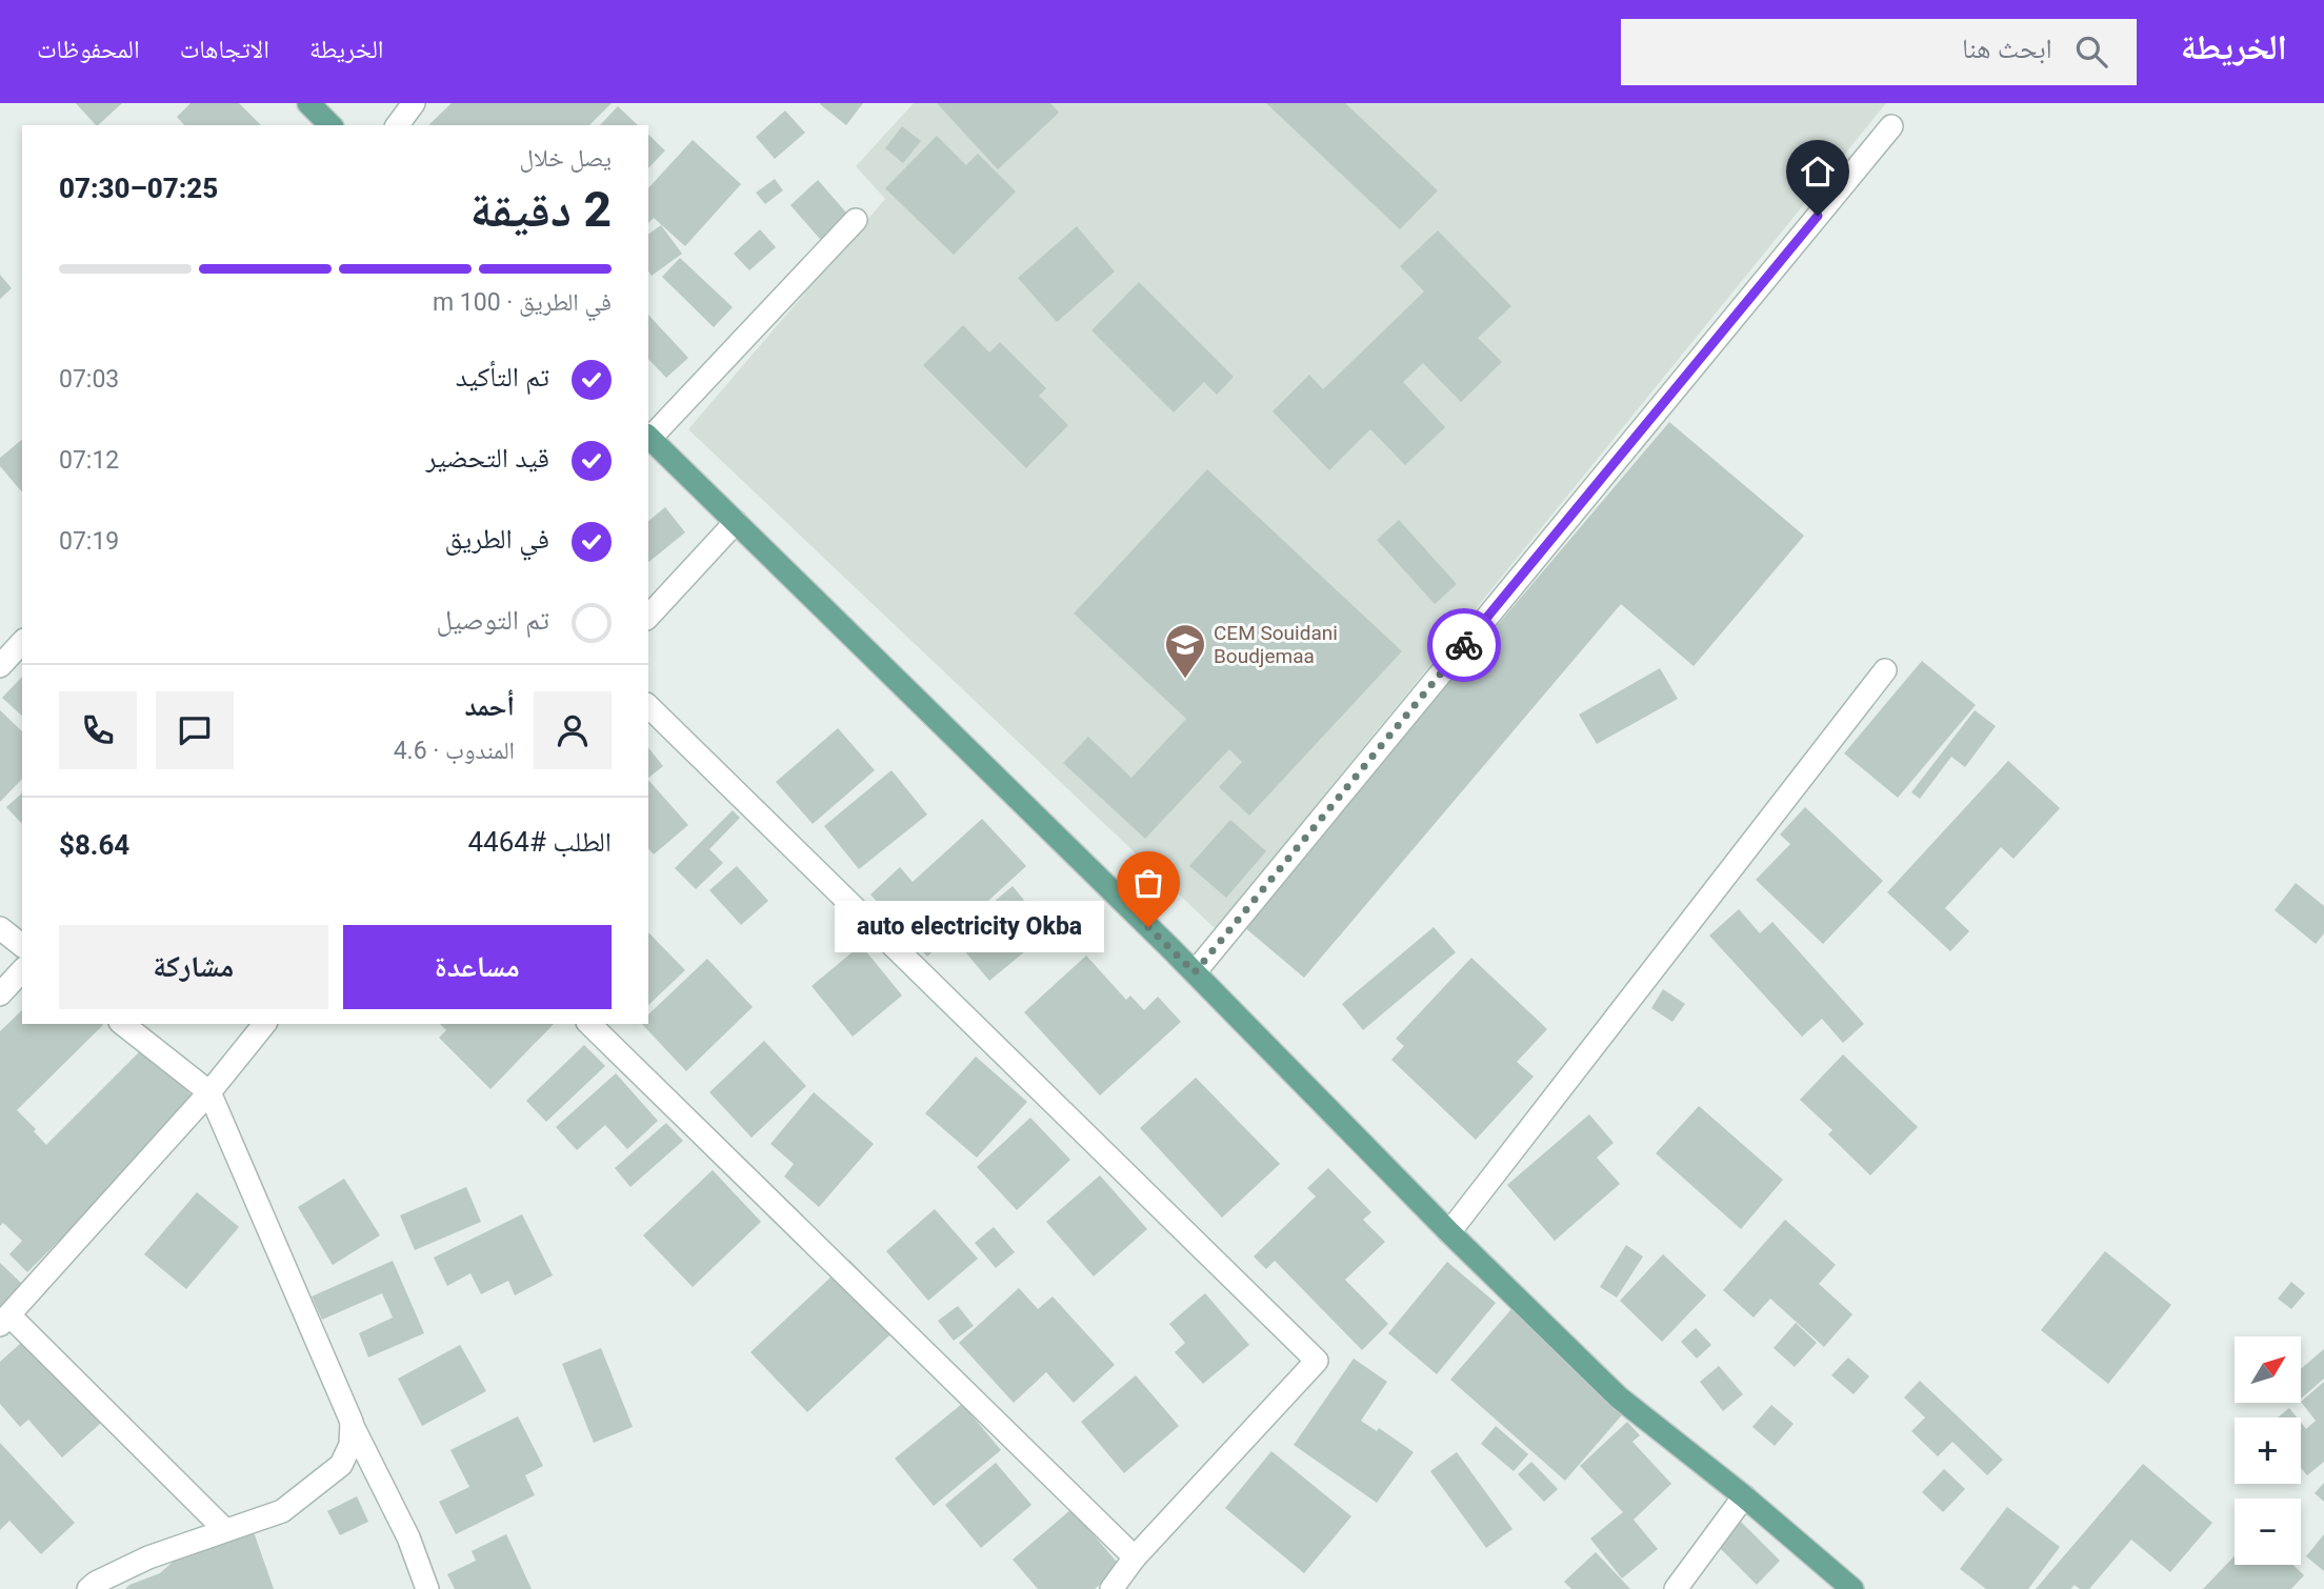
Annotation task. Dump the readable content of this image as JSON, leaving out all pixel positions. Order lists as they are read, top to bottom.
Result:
{
  "places": {
    "school or university": ["CEM Souidani Boudjemaa"],
    "other": ["auto electricity Okba"]
  },
  "north": "top right",
  "page": {
    "header": "الخريطة",
    "search": "ابحث هنا",
    "nav": ["الخريطة", "الاتجاهات", "المحفوظات"],
    "heading": ["2 دقيقة", "يصل خلال", "07:25–07:30"],
    "panel": [
      "أحمد",
      "المندوب · 4.6",
      "الطلب #4464",
      "$8.64"
    ],
    "bar": "في الطريق · 100 m",
    "list": [
      ["تم التأكيد", "07:03"],
      ["قيد التحضير", "07:12"],
      ["في الطريق", "07:19"],
      "تم التوصيل"
    ],
    "bubble": "auto electricity Okba",
    "buttons": ["مساعدة", "مشاركة"],
    "map_buttons": ["+", "−"]
  }
}
